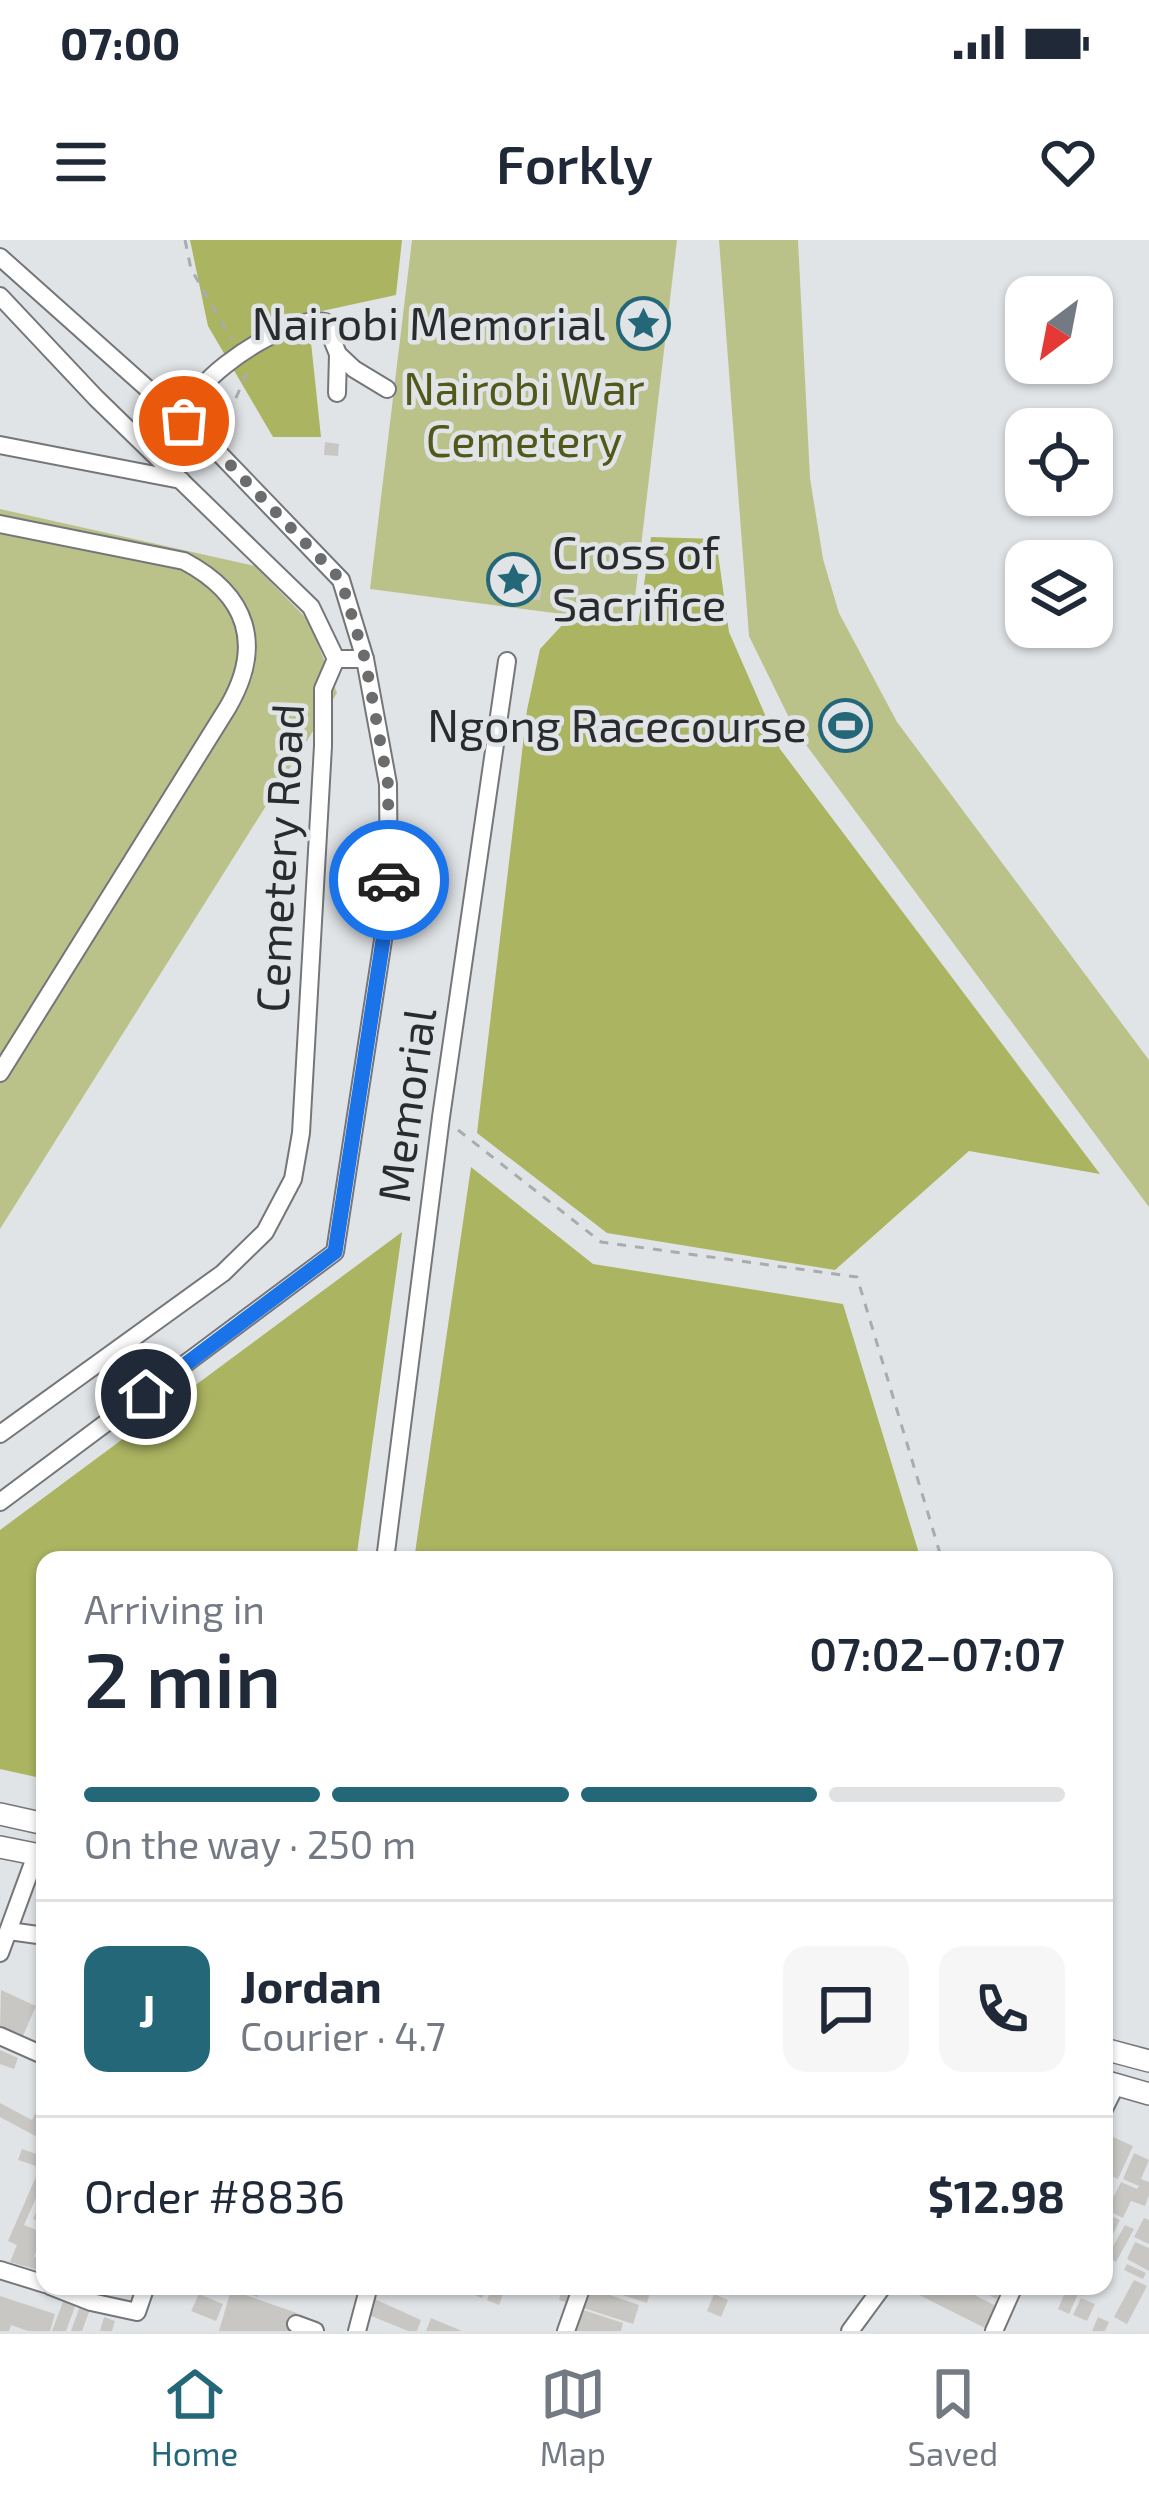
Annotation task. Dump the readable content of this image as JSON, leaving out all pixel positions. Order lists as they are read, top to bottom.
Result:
{
  "streets": {
    "street": ["Cemetery Road", "Memorial"]
  },
  "parks": ["Nairobi War Cemetery"],
  "places": {
    "place": ["Nairobi Memorial", "Cross of Sacrifice"],
    "sports": ["Ngong Racecourse"]
  },
  "north": "bottom left",
  "page": {
    "status": "07:00",
    "header": "Forkly",
    "heading": ["2 min", "Arriving in", "07:02–07:07"],
    "panel": [
      "Jordan",
      "Courier · 4.7",
      "Order #8836",
      "$12.98"
    ],
    "bar": "On the way · 250 m",
    "round": "J",
    "tabs": ["Home", "Map", "Saved"]
  }
}
